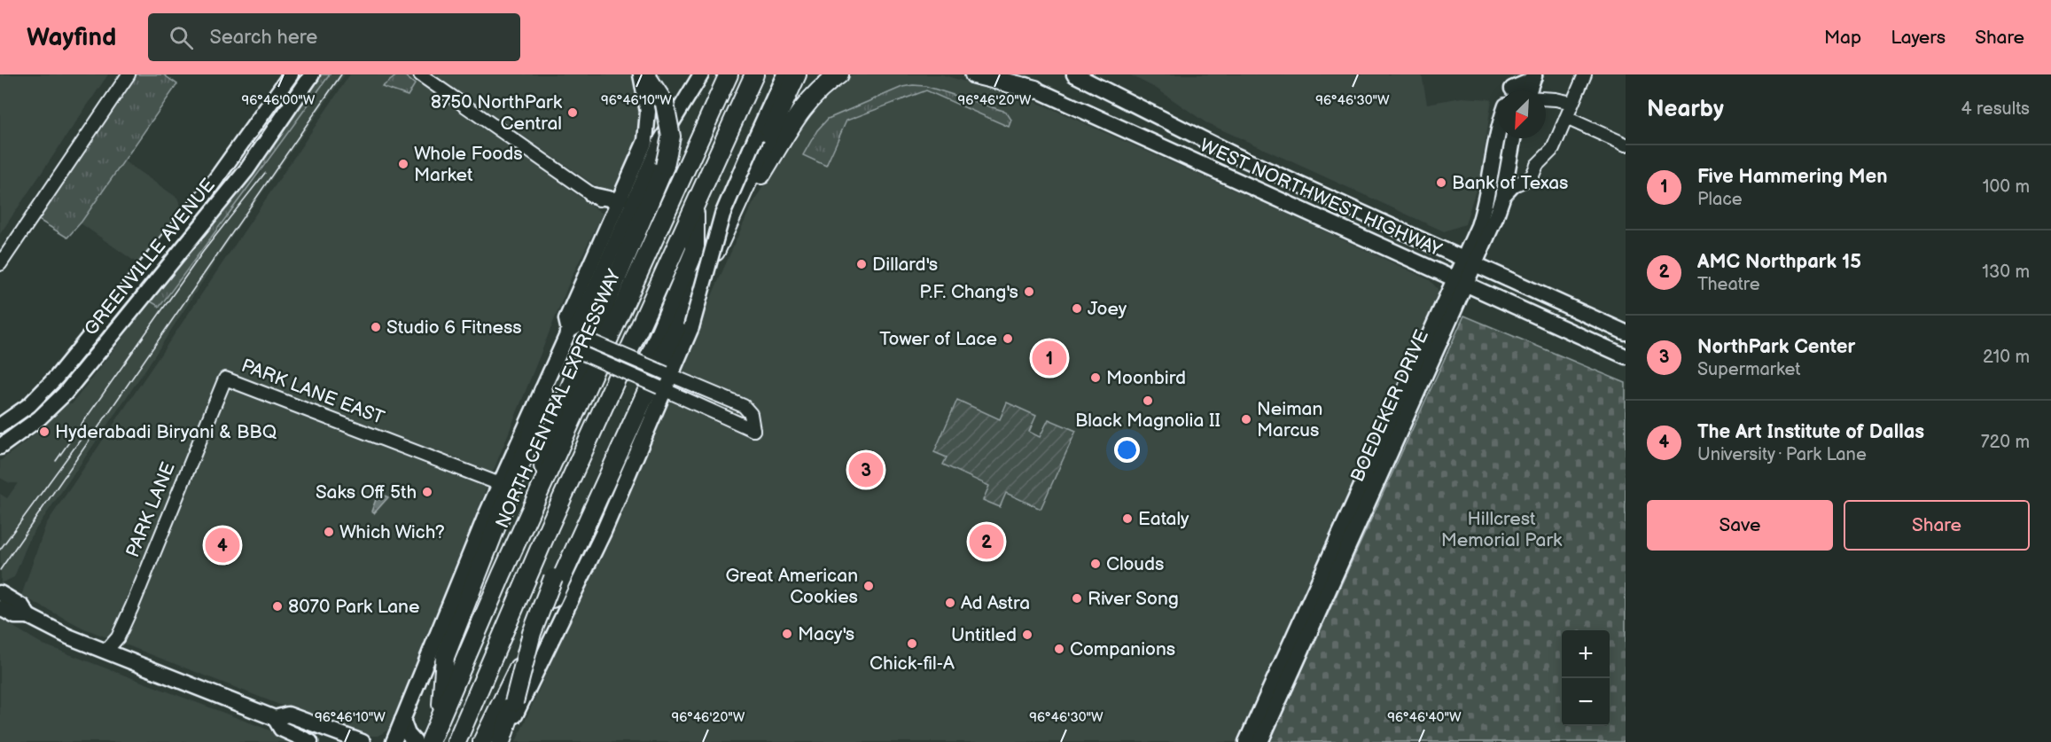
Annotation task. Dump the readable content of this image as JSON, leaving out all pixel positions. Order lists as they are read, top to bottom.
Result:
{
  "streets": {
    "highway": ["NORTH CENTRAL EXPRESSWAY"],
    "main road": ["WEST NORTHWEST HIGHWAY", "GREENVILLE AVENUE", "BOEDEKER DRIVE"],
    "street": ["PARK LANE EAST", "PARK LANE"]
  },
  "crossings": [
    ["WEST NORTHWEST HIGHWAY", "BOEDEKER DRIVE"],
    ["PARK LANE EAST", "NORTH CENTRAL EXPRESSWAY"],
    ["PARK LANE EAST", "PARK LANE"]
  ],
  "parks": ["Hillcrest Memorial Park"],
  "places": [
    "8750 NorthPark Central",
    "Whole Foods Market",
    "Bank of Texas",
    "Dillard's",
    "P.F. Chang's",
    "Joey",
    "Studio 6 Fitness",
    "Tower of Lace",
    "Moonbird",
    "Black Magnolia II",
    "Neiman Marcus",
    "Hyderabadi Biryani & BBQ",
    "Saks Off 5th",
    "Eataly",
    "Which Wich?",
    "Clouds",
    "Great American Cookies",
    "River Song",
    "Ad Astra",
    "8070 Park Lane",
    "Macy's",
    "Untitled",
    "Chick-fil-A",
    "Companions"
  ],
  "north": "bottom left",
  "page": {
    "header": "Wayfind",
    "search": "Search here",
    "nav": ["Map", "Layers", "Share"],
    "heading": ["Nearby", "4 results"],
    "list": [
      {
        "mark": "1",
        "name": "Five Hammering Men",
        "note": "Place",
        "value": "100 m"
      },
      {
        "mark": "2",
        "name": "AMC Northpark 15",
        "note": "Theatre",
        "value": "130 m"
      },
      {
        "mark": "3",
        "name": "NorthPark Center",
        "note": "Supermarket",
        "value": "210 m"
      },
      {
        "mark": "4",
        "name": "The Art Institute of Dallas",
        "note": "University · Park Lane",
        "value": "720 m"
      }
    ],
    "pins": [
      "1",
      "3",
      "2",
      "4"
    ],
    "buttons": ["Save", "Share"],
    "map_buttons": ["+", "−"]
  },
  "coordinates": [
    "96°46'00\"W",
    "96°46'10\"W",
    "96°46'20\"W",
    "96°46'30\"W",
    "96°46'40\"W"
  ]
}
